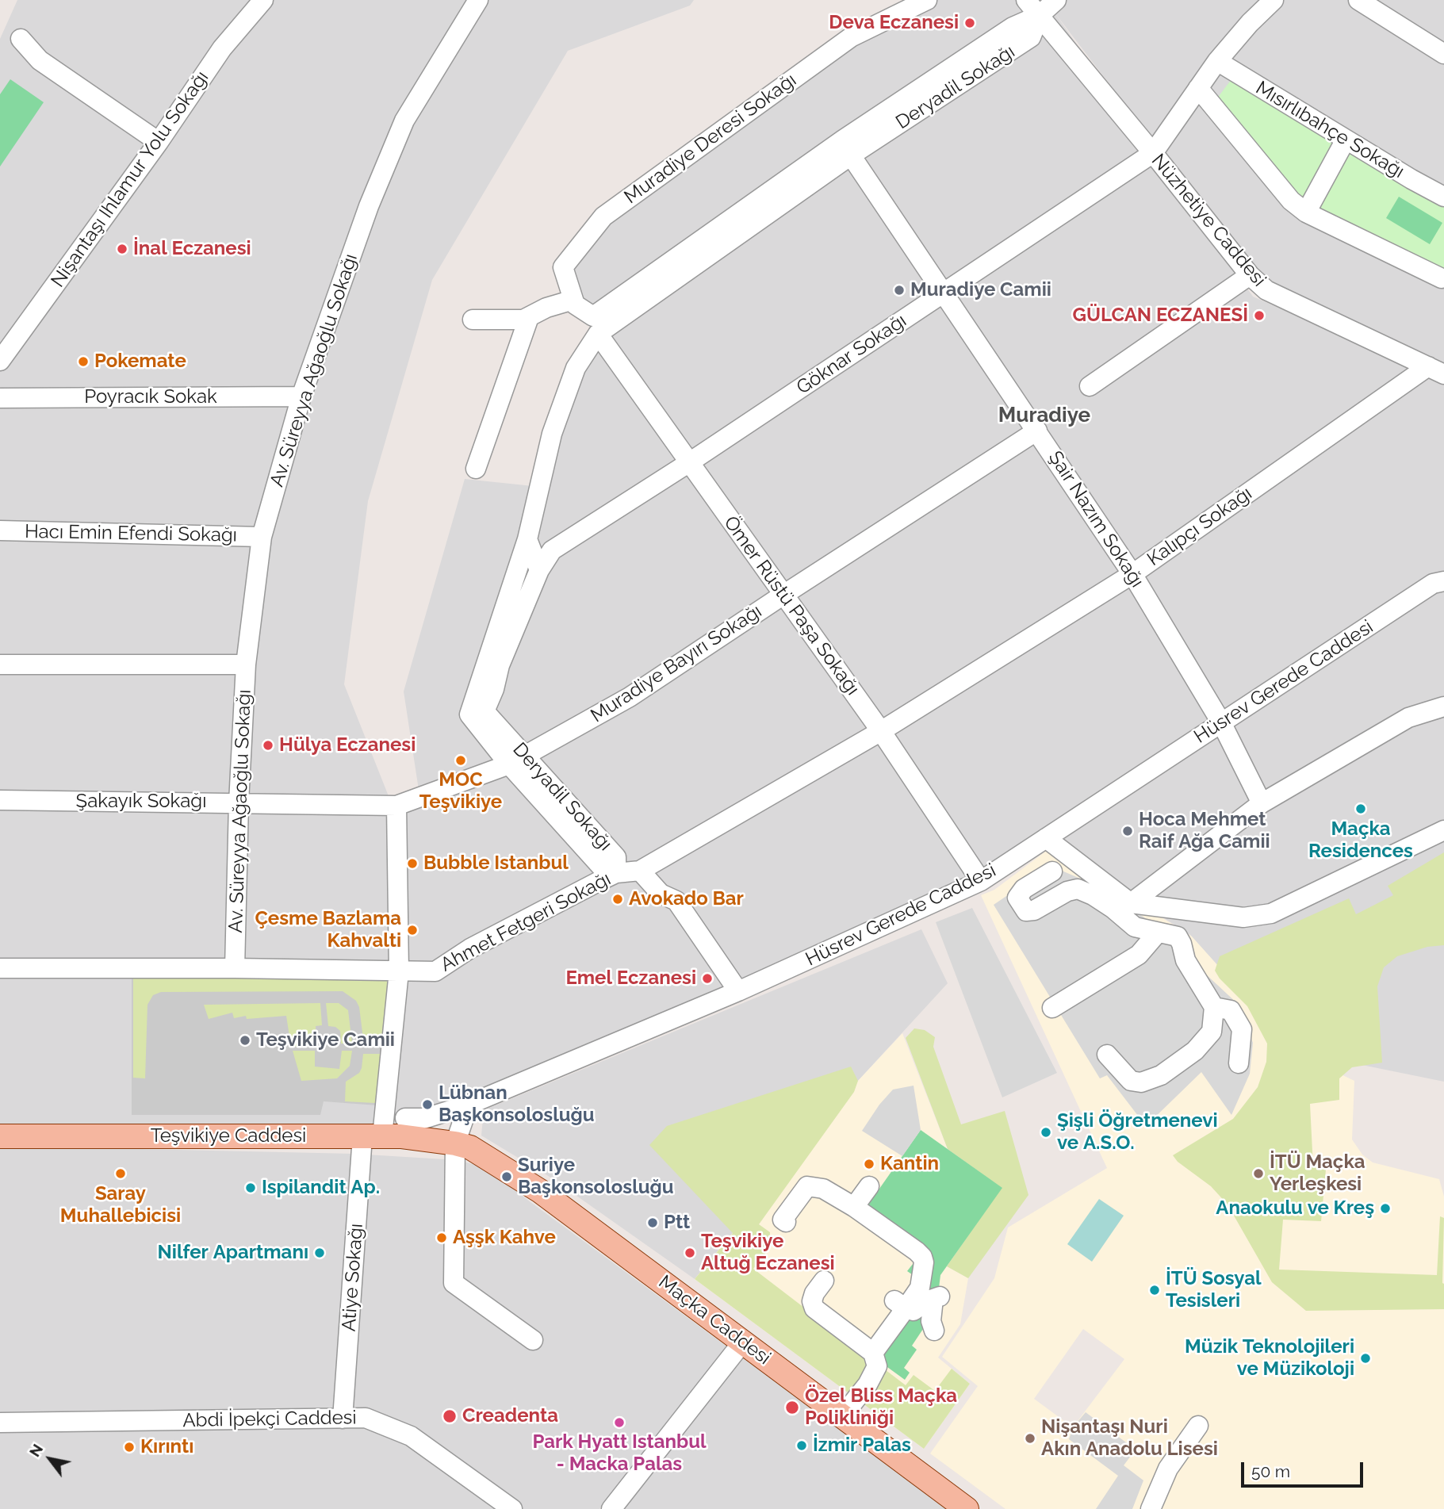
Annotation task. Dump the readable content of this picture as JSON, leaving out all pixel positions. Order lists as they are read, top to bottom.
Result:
{
  "streets": {
    "main road": ["Teşvikiye Caddesi", "Maçka Caddesi"],
    "street": [
      "Deryadil Sokağı",
      "Mısırlıbahçe Sokağı",
      "Muradiye Deresi Sokağı",
      "Nişantaşı Ihlamur Yolu Sokağı",
      "Nüzhetiye Caddesi",
      "Göknar Sokağı",
      "Av. Süreyya Ağaoğlu Sokağı",
      "Poyracık Sokak",
      "Şair Nazım Sokağı",
      "Kalıpçı Sokağı",
      "Hacı Emin Efendi Sokağı",
      "Ömer Rüstü Paşa Sokağı",
      "Muradiye Bayırı Sokağı",
      "Hüsrev Gerede Caddesi",
      "Şakayık Sokağı",
      "Ahmet Fetgeri Sokağı",
      "Atiye Sokağı",
      "Abdi İpekçi Caddesi"
    ]
  },
  "crossings": [
    ["Deryadil Sokağı", "Nüzhetiye Caddesi"],
    ["Deryadil Sokağı", "Göknar Sokağı"],
    ["Deryadil Sokağı", "Şair Nazım Sokağı"],
    ["Deryadil Sokağı", "Ömer Rüstü Paşa Sokağı"],
    ["Deryadil Sokağı", "Muradiye Bayırı Sokağı"],
    ["Deryadil Sokağı", "Şakayık Sokağı"],
    ["Deryadil Sokağı", "Ahmet Fetgeri Sokağı"],
    ["Nüzhetiye Caddesi", "Göknar Sokağı"],
    ["Nüzhetiye Caddesi", "Kalıpçı Sokağı"],
    ["Göknar Sokağı", "Şair Nazım Sokağı"],
    ["Göknar Sokağı", "Ömer Rüstü Paşa Sokağı"],
    ["Av. Süreyya Ağaoğlu Sokağı", "Poyracık Sokak"],
    ["Av. Süreyya Ağaoğlu Sokağı", "Hacı Emin Efendi Sokağı"],
    ["Av. Süreyya Ağaoğlu Sokağı", "Şakayık Sokağı"],
    ["Av. Süreyya Ağaoğlu Sokağı", "Ahmet Fetgeri Sokağı"],
    ["Şair Nazım Sokağı", "Kalıpçı Sokağı"],
    ["Şair Nazım Sokağı", "Muradiye Bayırı Sokağı"],
    ["Şair Nazım Sokağı", "Hüsrev Gerede Caddesi"],
    ["Kalıpçı Sokağı", "Ömer Rüstü Paşa Sokağı"],
    ["Kalıpçı Sokağı", "Ahmet Fetgeri Sokağı"],
    ["Ömer Rüstü Paşa Sokağı", "Muradiye Bayırı Sokağı"],
    ["Ömer Rüstü Paşa Sokağı", "Hüsrev Gerede Caddesi"],
    ["Ömer Rüstü Paşa Sokağı", "Ahmet Fetgeri Sokağı"],
    ["Muradiye Bayırı Sokağı", "Şakayık Sokağı"],
    ["Şakayık Sokağı", "Atiye Sokağı"],
    ["Ahmet Fetgeri Sokağı", "Atiye Sokağı"],
    ["Teşvikiye Caddesi", "Atiye Sokağı"],
    ["Teşvikiye Caddesi", "Maçka Caddesi"],
    ["Atiye Sokağı", "Abdi İpekçi Caddesi"]
  ],
  "districts": ["Muradiye"],
  "places": [
    "Deva Eczanesi",
    "İnal Eczanesi",
    "Muradiye Camii",
    "GÜLCAN ECZANESİ",
    "Pokemate",
    "Hülya Eczanesi",
    "MOC Teşvikiye",
    "Maçka Residences",
    "Hoca Mehmet Raif Ağa Camii",
    "Bubble Istanbul",
    "Avokado Bar",
    "Çesme Bazlama Kahvalti",
    "Emel Eczanesi",
    "Teşvikiye Camii",
    "Lübnan Başkonsolosluğu",
    "Şişli Öğretmenevi ve A.S.O.",
    "Kantin",
    "Saray Muhallebicisi",
    "İTÜ Maçka Yerleşkesi",
    "Suriye Başkonsolosluğu",
    "Ispilandit Ap.",
    "Anaokulu ve Kreş",
    "Ptt",
    "Aşşk Kahve",
    "Nilfer Apartmanı",
    "Teşvikiye Altuğ Eczanesi",
    "İTÜ Sosyal Tesisleri",
    "Müzik Teknolojileri ve Müzikoloji",
    "Özel Bliss Maçka Polikliniği",
    "Creadenta",
    "Park Hyatt Istanbul - Macka Palas",
    "Nişantaşı Nuri Akın Anadolu Lisesi",
    "İzmir Palas",
    "Kırıntı"
  ],
  "scale_bar": "50 m",
  "north": "top left"
}
